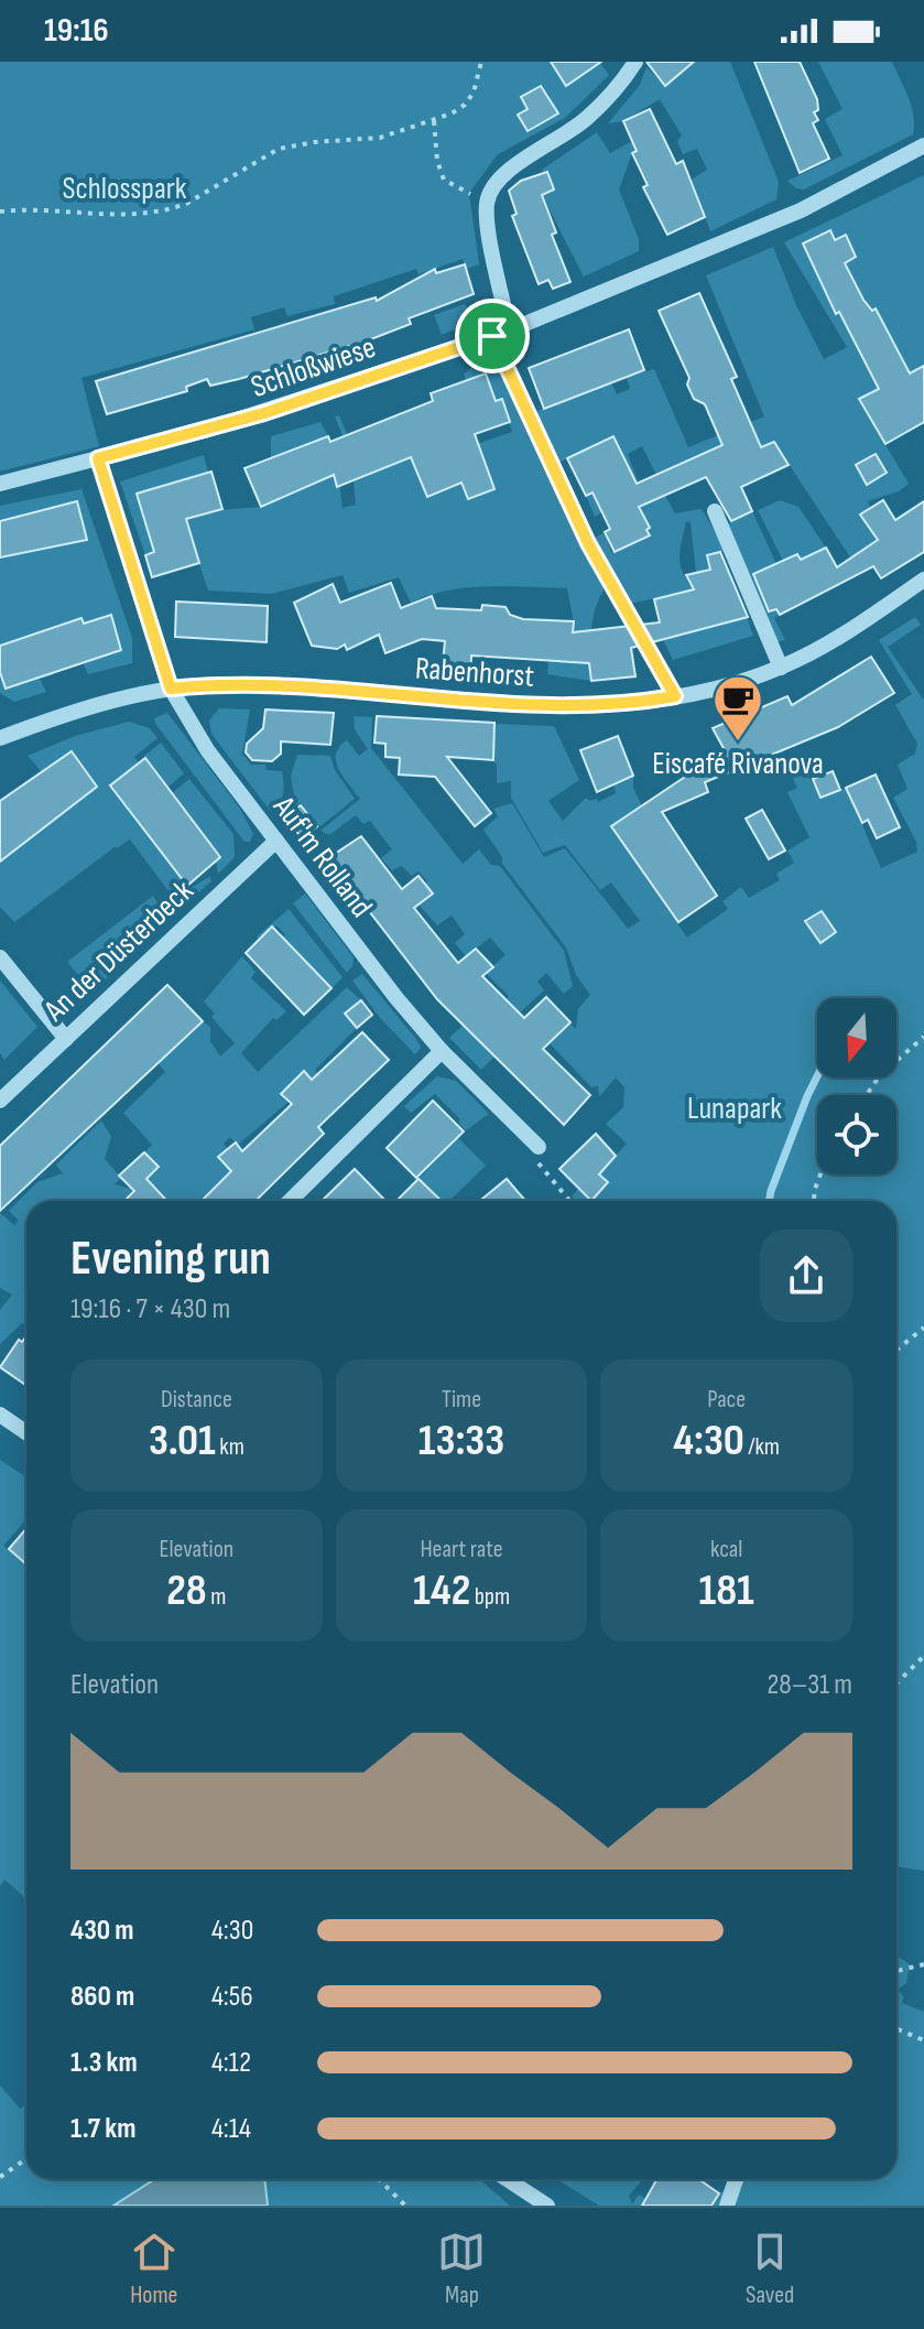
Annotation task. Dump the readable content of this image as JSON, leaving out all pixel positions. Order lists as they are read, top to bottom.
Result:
{
  "streets": {
    "street": [
      "Schloßwiese",
      "Rabenhorst",
      "Auf'm Rolland",
      "An der Düsterbeck"
    ]
  },
  "crossings": [
    ["Rabenhorst", "Auf'm Rolland"],
    ["Auf'm Rolland", "An der Düsterbeck"]
  ],
  "parks": ["Schlosspark", "Lunapark"],
  "places": {
    "cafe": ["Eiscafé Rivanova"]
  },
  "north": "bottom",
  "page": {
    "status": "19:16",
    "heading": ["Evening run", "19:16 · 7 × 430 m"],
    "stats": [
      ["Distance", "3.01 km"],
      ["Time", "13:33"],
      ["Pace", "4:30 /km"],
      ["Elevation", "28 m"],
      ["Heart rate", "142 bpm"],
      ["kcal", "181"]
    ],
    "chart": ["Elevation", "28–31 m"],
    "list": [
      {
        "name": "430 m",
        "note": "4:30"
      },
      {
        "name": "860 m",
        "note": "4:56"
      },
      {
        "name": "1.3 km",
        "note": "4:12"
      },
      {
        "name": "1.7 km",
        "note": "4:14"
      }
    ],
    "tabs": ["Home", "Map", "Saved"]
  }
}
